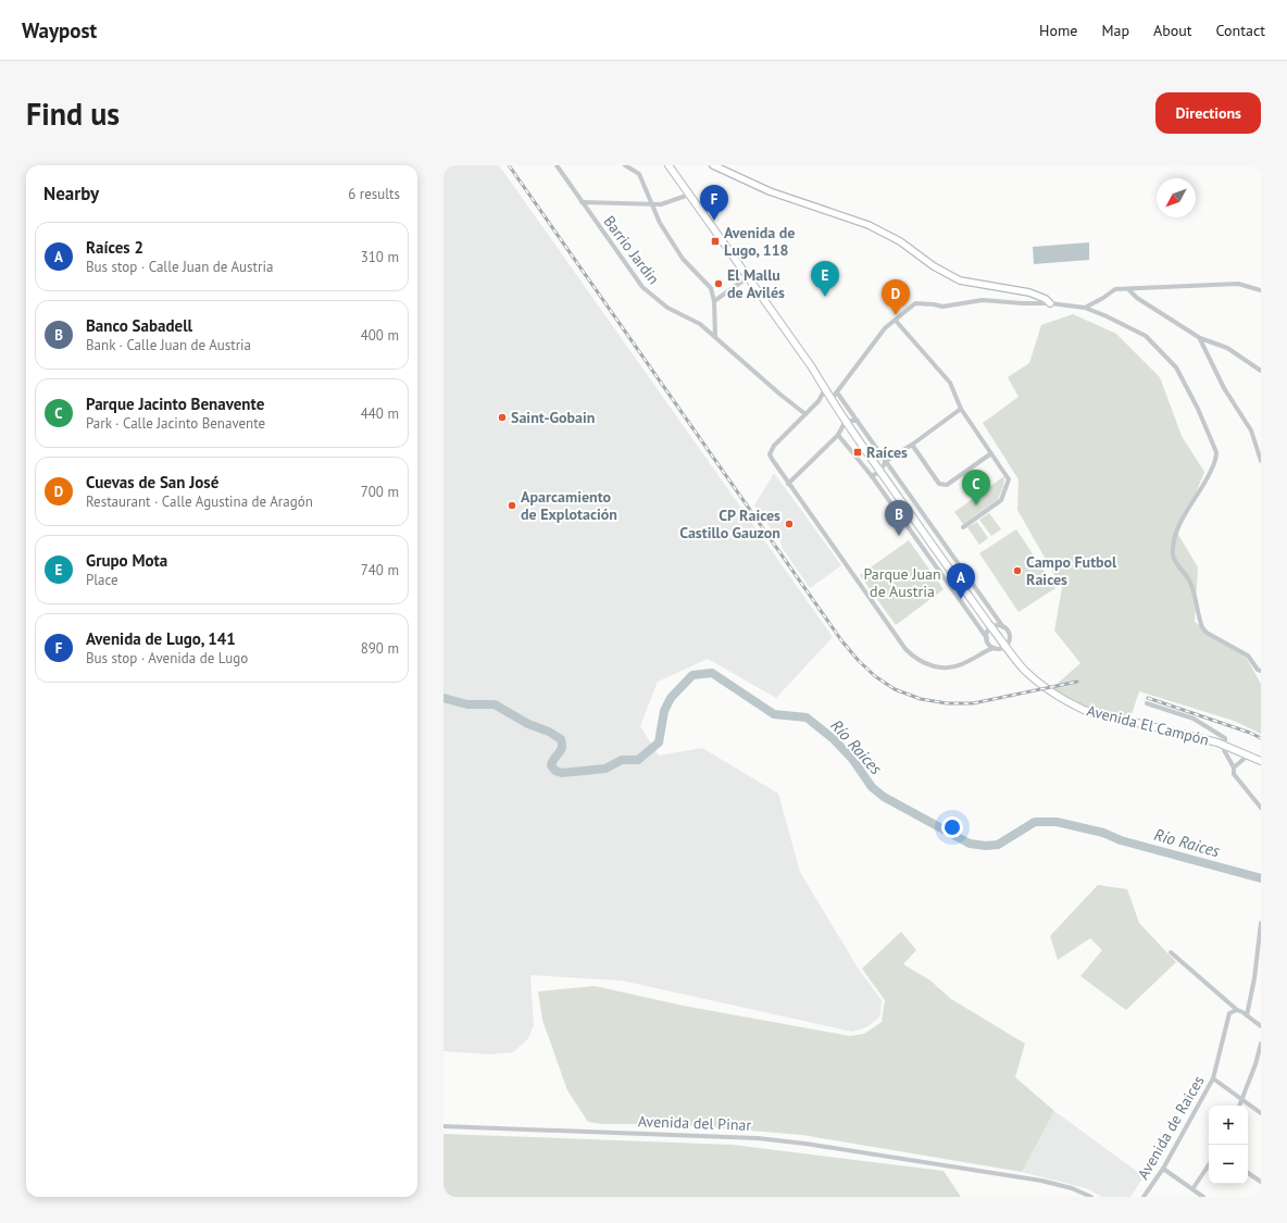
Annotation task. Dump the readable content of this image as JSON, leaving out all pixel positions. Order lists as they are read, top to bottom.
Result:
{
  "streets": {
    "main road": ["Avenida El Campón"],
    "street": ["Barrio Jardín", "Avenida del Pinar", "Avenida de Raices"]
  },
  "water": ["Río Raices"],
  "parks": ["Parque Juan de Austria"],
  "places": {
    "transit": ["Avenida de Lugo, 118", "Raíces"],
    "other": [
      "El Mallu de Avilés",
      "Saint-Gobain",
      "Aparcamiento de Explotación",
      "CP Raices Castillo Gauzon",
      "Campo Futbol Raices"
    ]
  },
  "north": "bottom left",
  "page": {
    "header": "Waypost",
    "nav": [
      "Home",
      "Map",
      "About",
      "Contact"
    ],
    "buttons": "Directions",
    "title": "Find us",
    "heading": ["Nearby", "6 results"],
    "pins": [
      "F",
      "E",
      "D",
      "C",
      "B",
      "A"
    ],
    "list": [
      {
        "mark": "A",
        "name": "Raíces 2",
        "note": "Bus stop · Calle Juan de Austria",
        "value": "310 m"
      },
      {
        "mark": "B",
        "name": "Banco Sabadell",
        "note": "Bank · Calle Juan de Austria",
        "value": "400 m"
      },
      {
        "mark": "C",
        "name": "Parque Jacinto Benavente",
        "note": "Park · Calle Jacinto Benavente",
        "value": "440 m"
      },
      {
        "mark": "D",
        "name": "Cuevas de San José",
        "note": "Restaurant · Calle Agustina de Aragón",
        "value": "700 m"
      },
      {
        "mark": "E",
        "name": "Grupo Mota",
        "note": "Place",
        "value": "740 m"
      },
      {
        "mark": "F",
        "name": "Avenida de Lugo, 141",
        "note": "Bus stop · Avenida de Lugo",
        "value": "890 m"
      }
    ],
    "map_buttons": ["+", "−"]
  }
}
